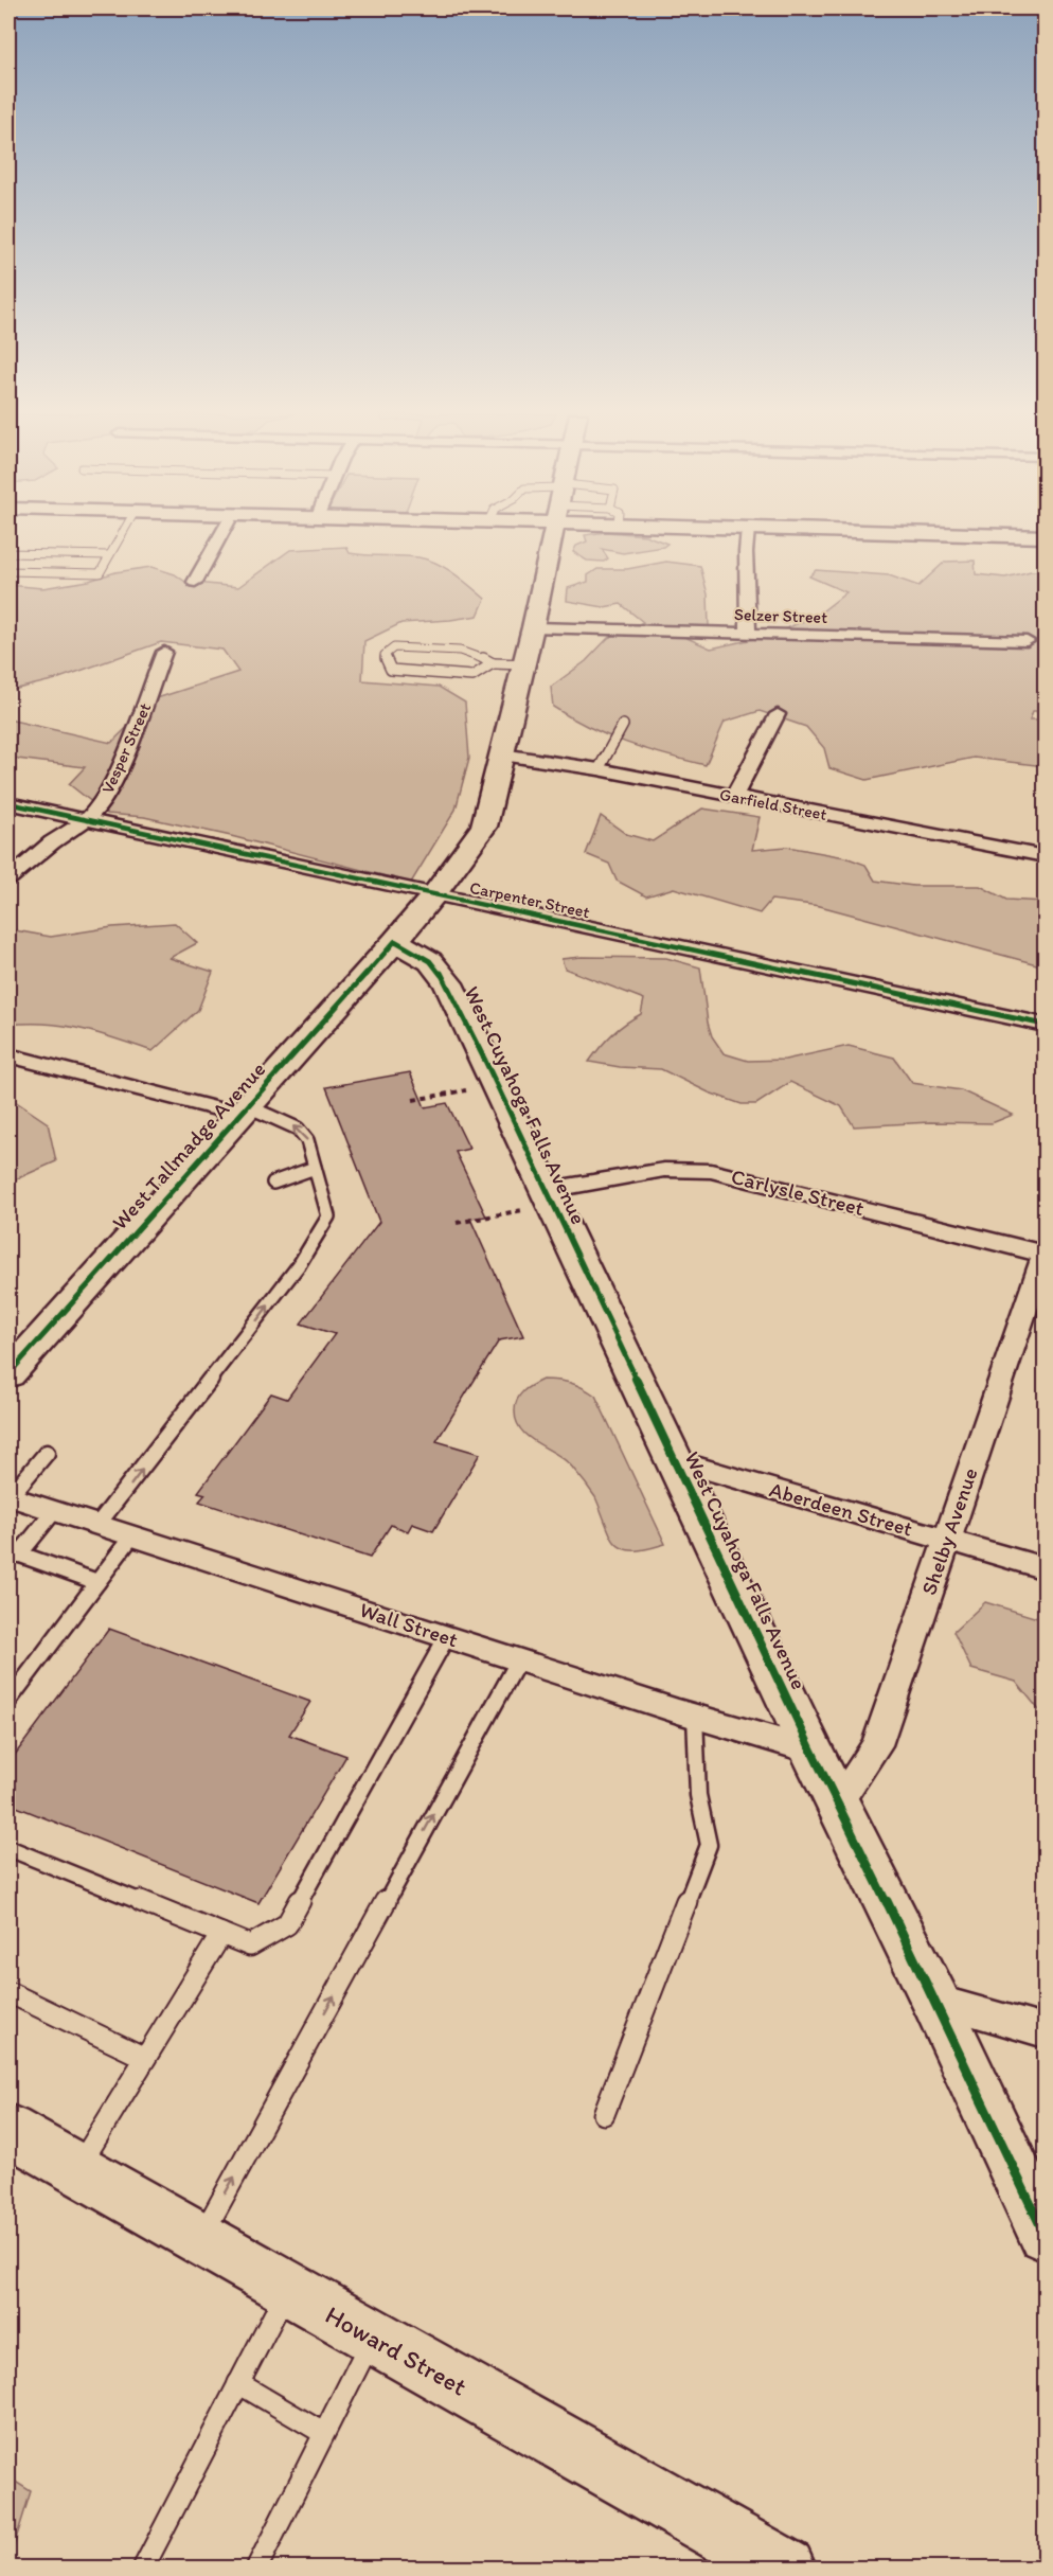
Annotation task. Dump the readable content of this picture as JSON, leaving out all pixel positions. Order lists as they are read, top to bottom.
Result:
{
  "streets": {
    "street": [
      "Selzer Street",
      "Vesper Street",
      "Garfield Street",
      "Carpenter Street",
      "West Cuyahoga Falls Avenue",
      "West Tallmadge Avenue",
      "Carlysle Street",
      "Aberdeen Street",
      "Shelby Avenue",
      "Wall Street",
      "Howard Street"
    ]
  },
  "crossings": [
    ["Selzer Street", "West Tallmadge Avenue"],
    ["Vesper Street", "Carpenter Street"],
    ["Garfield Street", "West Tallmadge Avenue"],
    ["Carpenter Street", "West Tallmadge Avenue"],
    ["West Cuyahoga Falls Avenue", "West Tallmadge Avenue"],
    ["West Cuyahoga Falls Avenue", "Carlysle Street"],
    ["West Cuyahoga Falls Avenue", "Aberdeen Street"],
    ["West Cuyahoga Falls Avenue", "Shelby Avenue"],
    ["West Cuyahoga Falls Avenue", "Wall Street"],
    ["Carlysle Street", "Shelby Avenue"],
    ["Aberdeen Street", "Shelby Avenue"]
  ]
}
